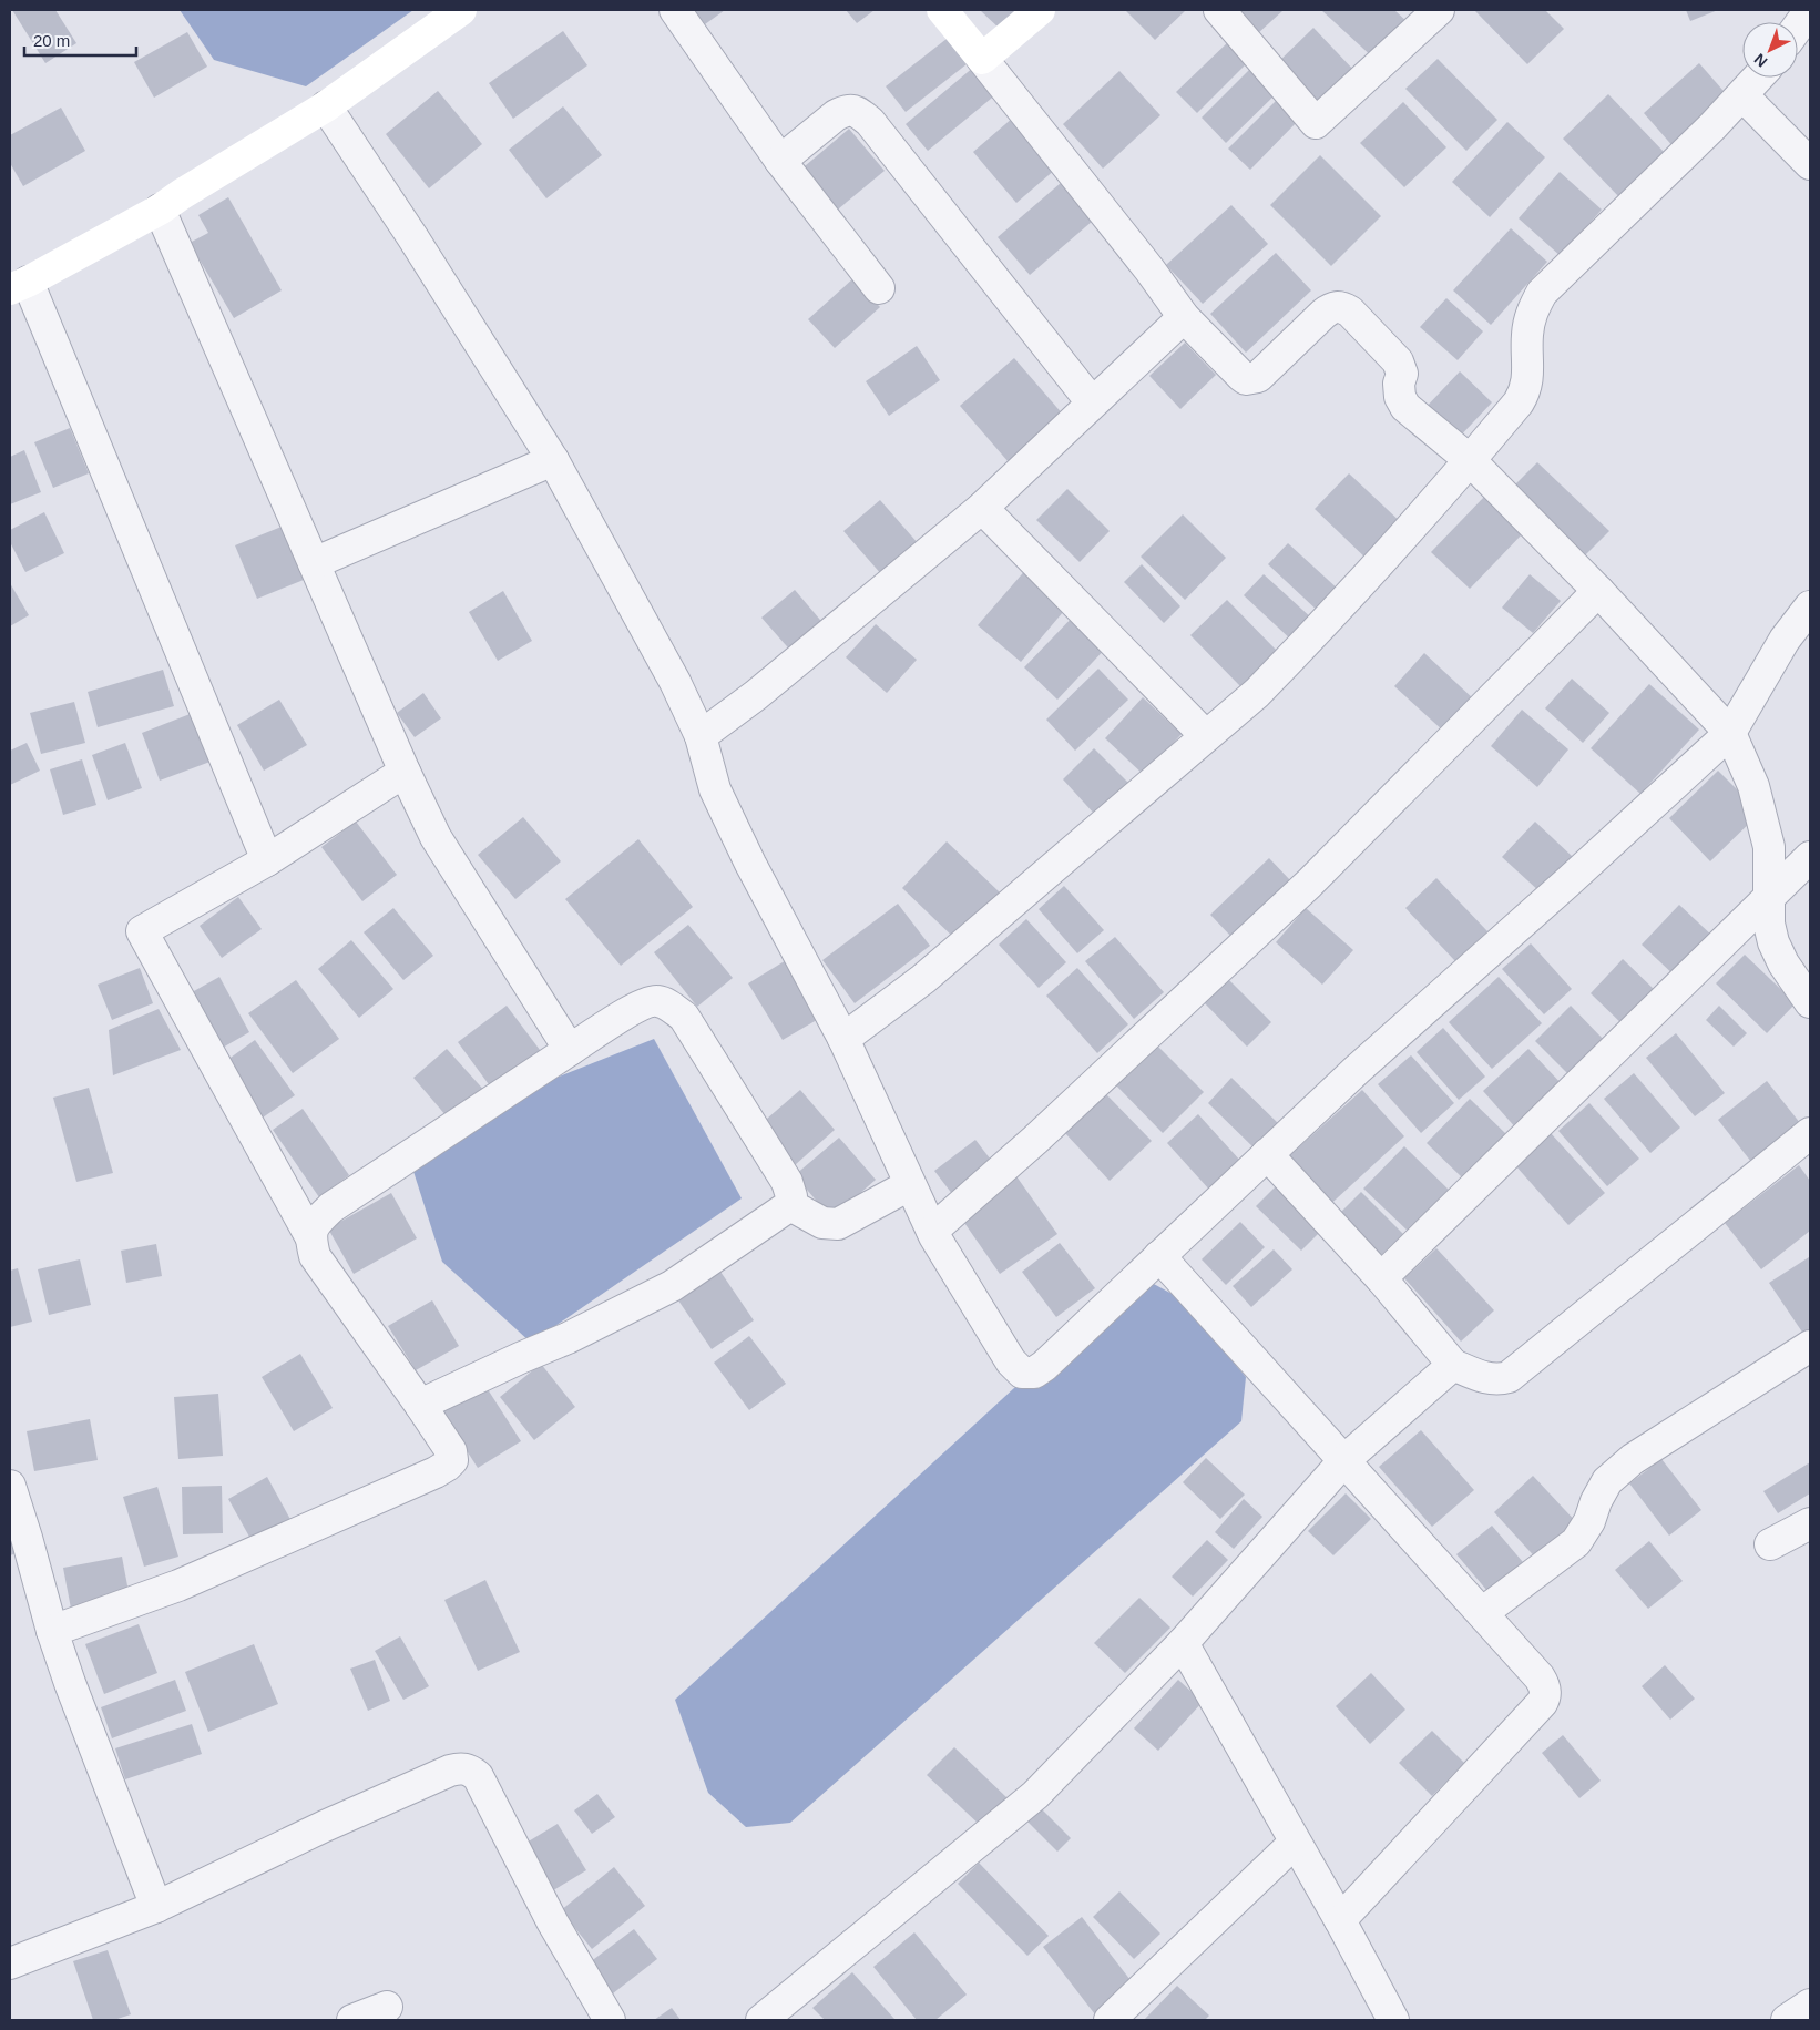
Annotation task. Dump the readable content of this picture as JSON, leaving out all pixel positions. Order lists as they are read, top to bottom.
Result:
{
  "scale_bar": "20 m",
  "north": "bottom left"
}
